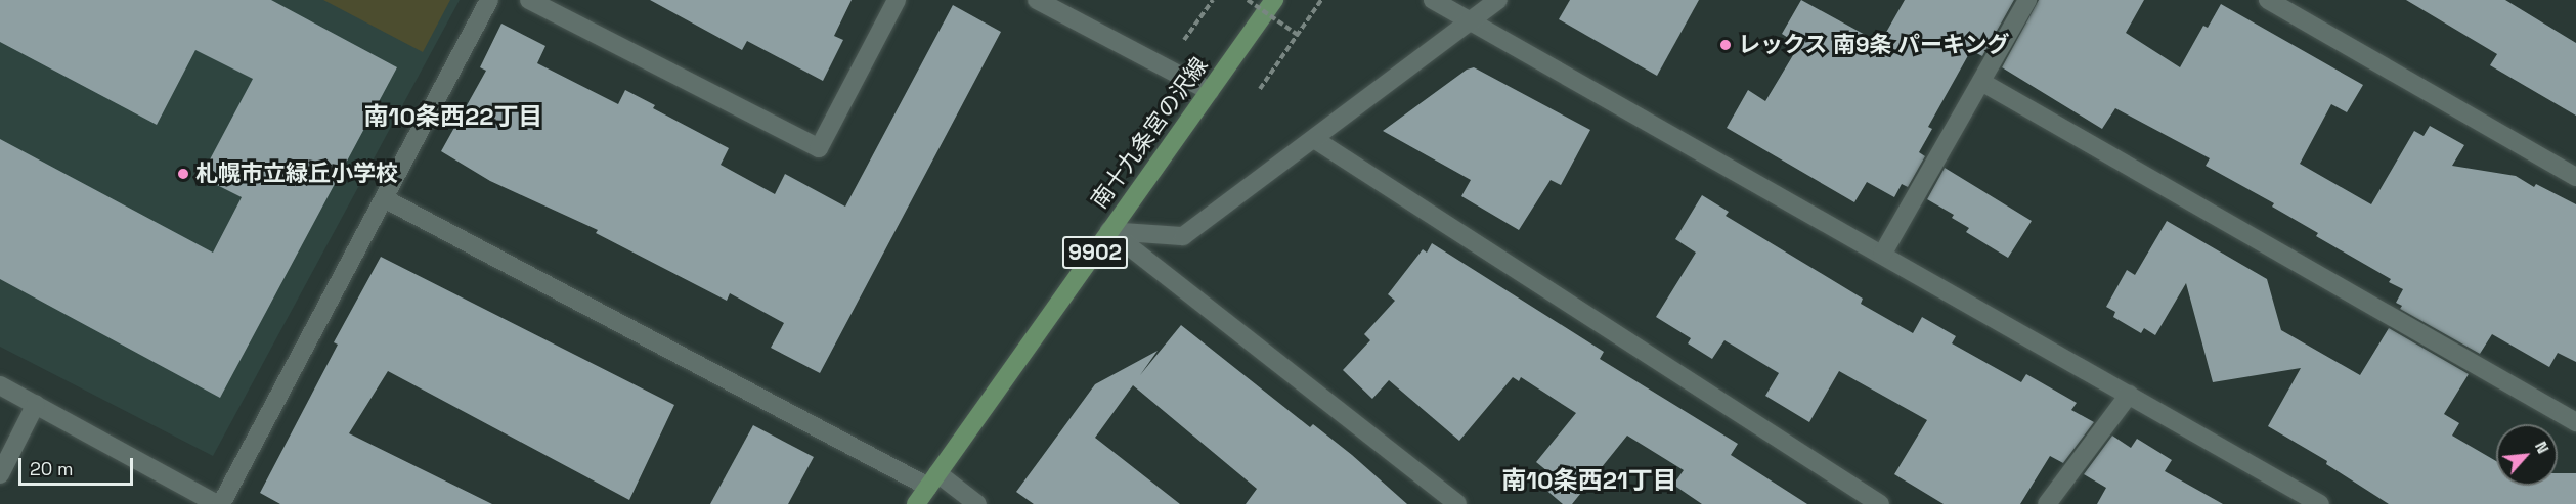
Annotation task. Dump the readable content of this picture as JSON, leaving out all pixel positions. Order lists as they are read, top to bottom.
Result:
{
  "streets": {
    "main road": ["南十九条宮の沢線", "9902"]
  },
  "districts": ["南10条西22丁目", "南10条西21丁目"],
  "places": ["レックス 南9条 パーキング", "札幌市立緑丘小学校"],
  "scale_bar": "20 m",
  "north": "top right"
}
